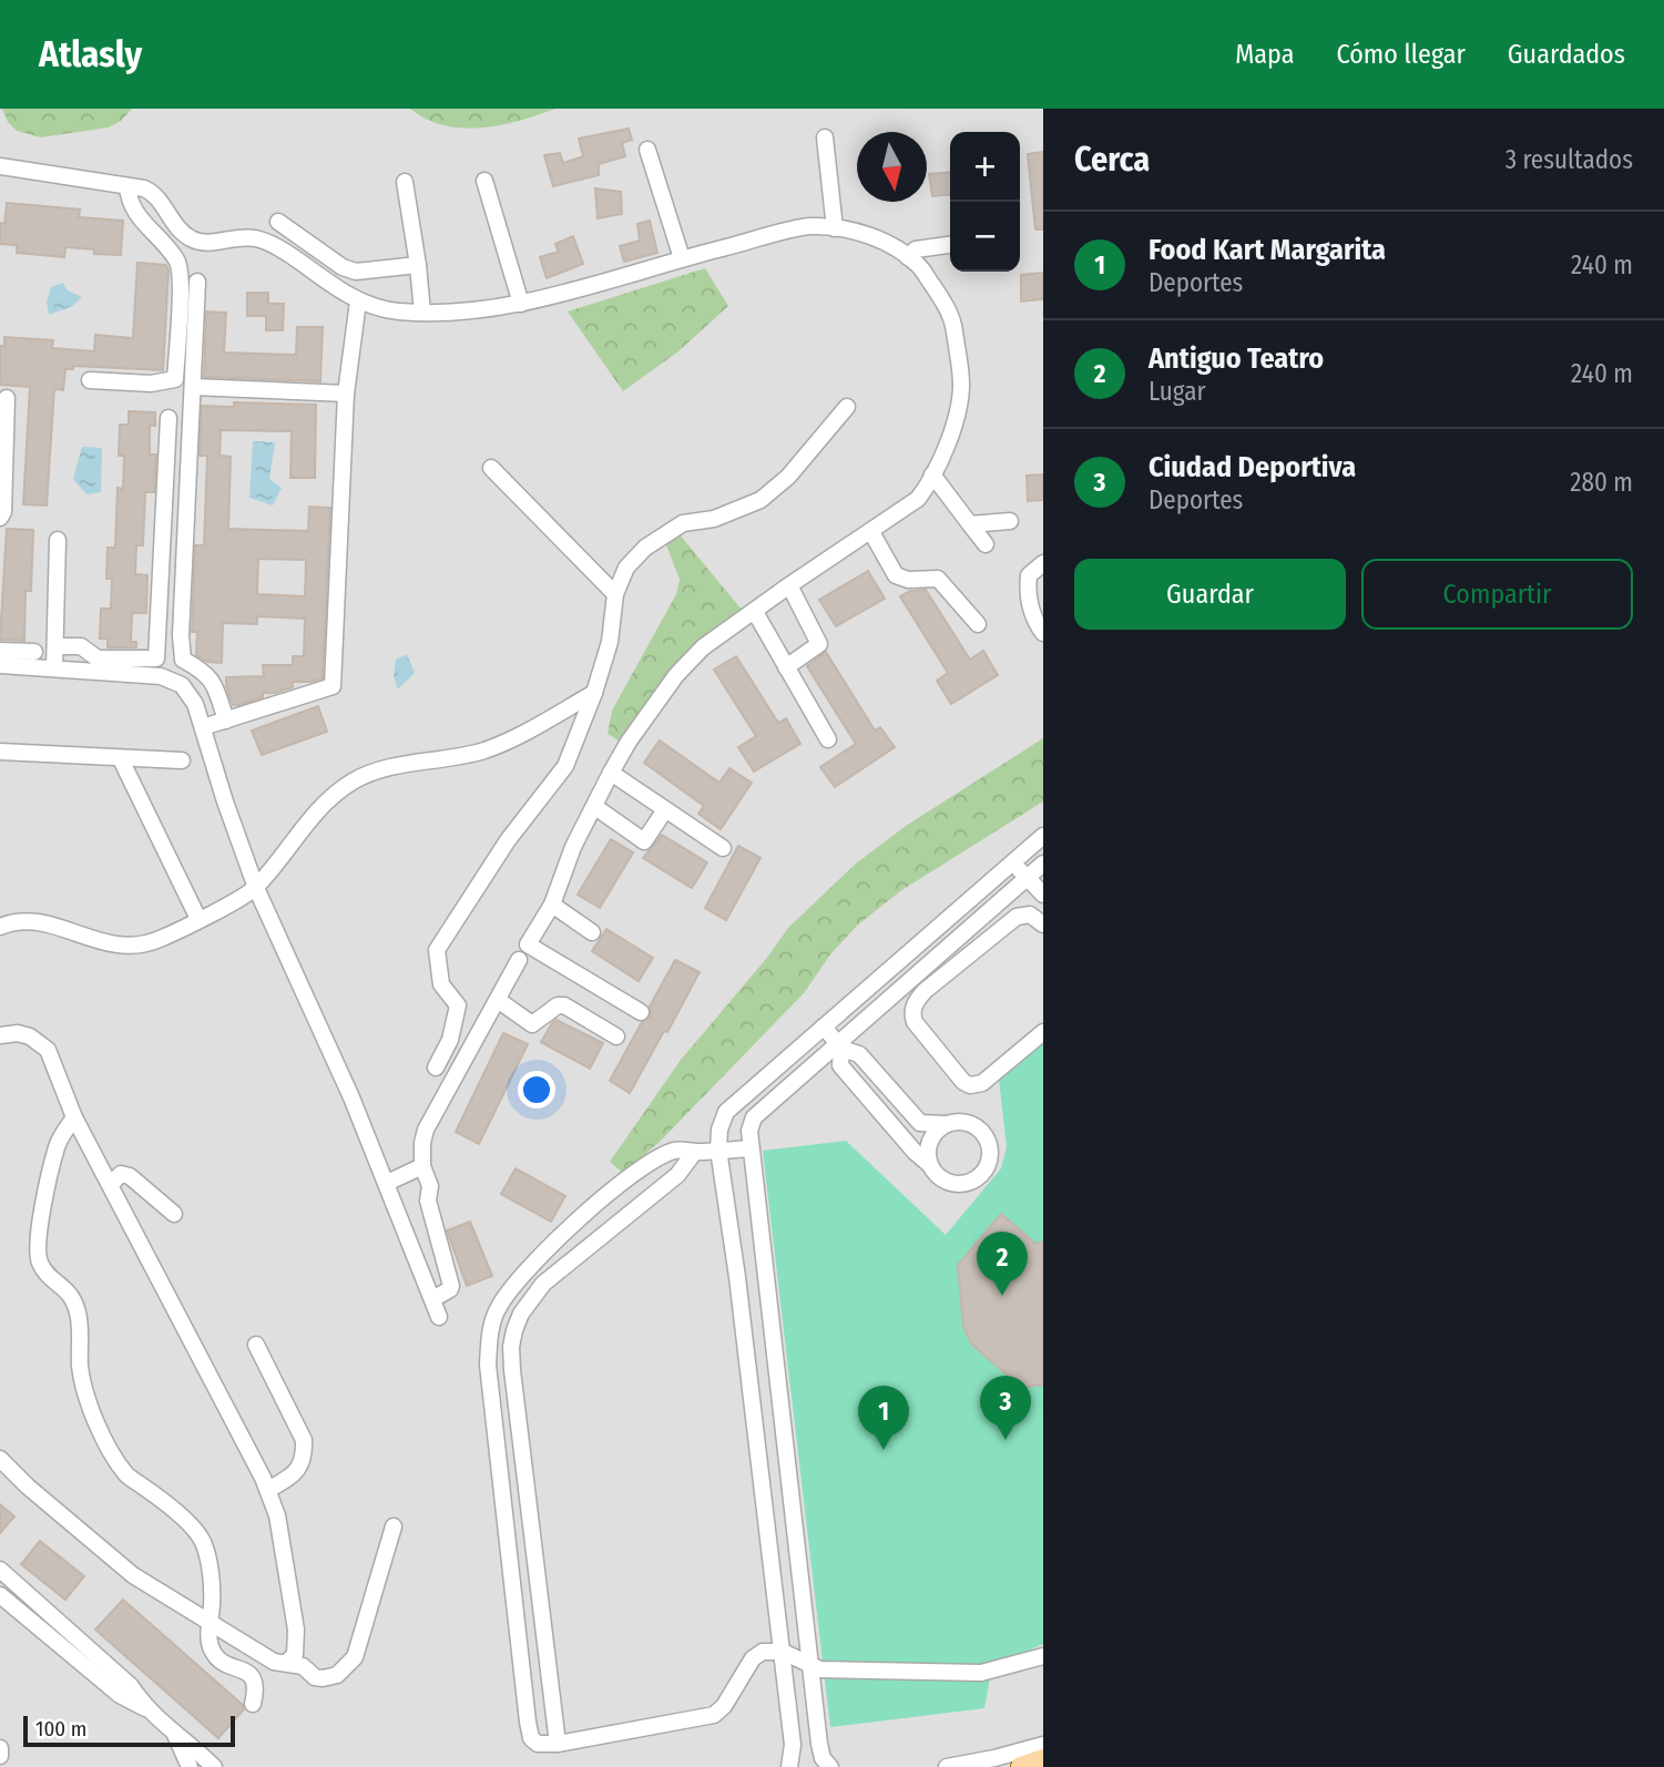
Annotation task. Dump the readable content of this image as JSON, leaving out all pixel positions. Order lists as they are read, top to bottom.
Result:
{
  "scale_bar": "100 m",
  "north": "bottom",
  "page": {
    "header": "Atlasly",
    "nav": ["Mapa", "Cómo llegar", "Guardados"],
    "heading": ["Cerca", "3 resultados"],
    "map_buttons": ["+", "−"],
    "list": [
      {
        "mark": "1",
        "name": "Food Kart Margarita",
        "note": "Deportes",
        "value": "240 m"
      },
      {
        "mark": "2",
        "name": "Antiguo Teatro",
        "note": "Lugar",
        "value": "240 m"
      },
      {
        "mark": "3",
        "name": "Ciudad Deportiva",
        "note": "Deportes",
        "value": "280 m"
      }
    ],
    "buttons": ["Guardar", "Compartir"],
    "pins": ["2", "3", "1"],
    "scale": "100 m"
  }
}
